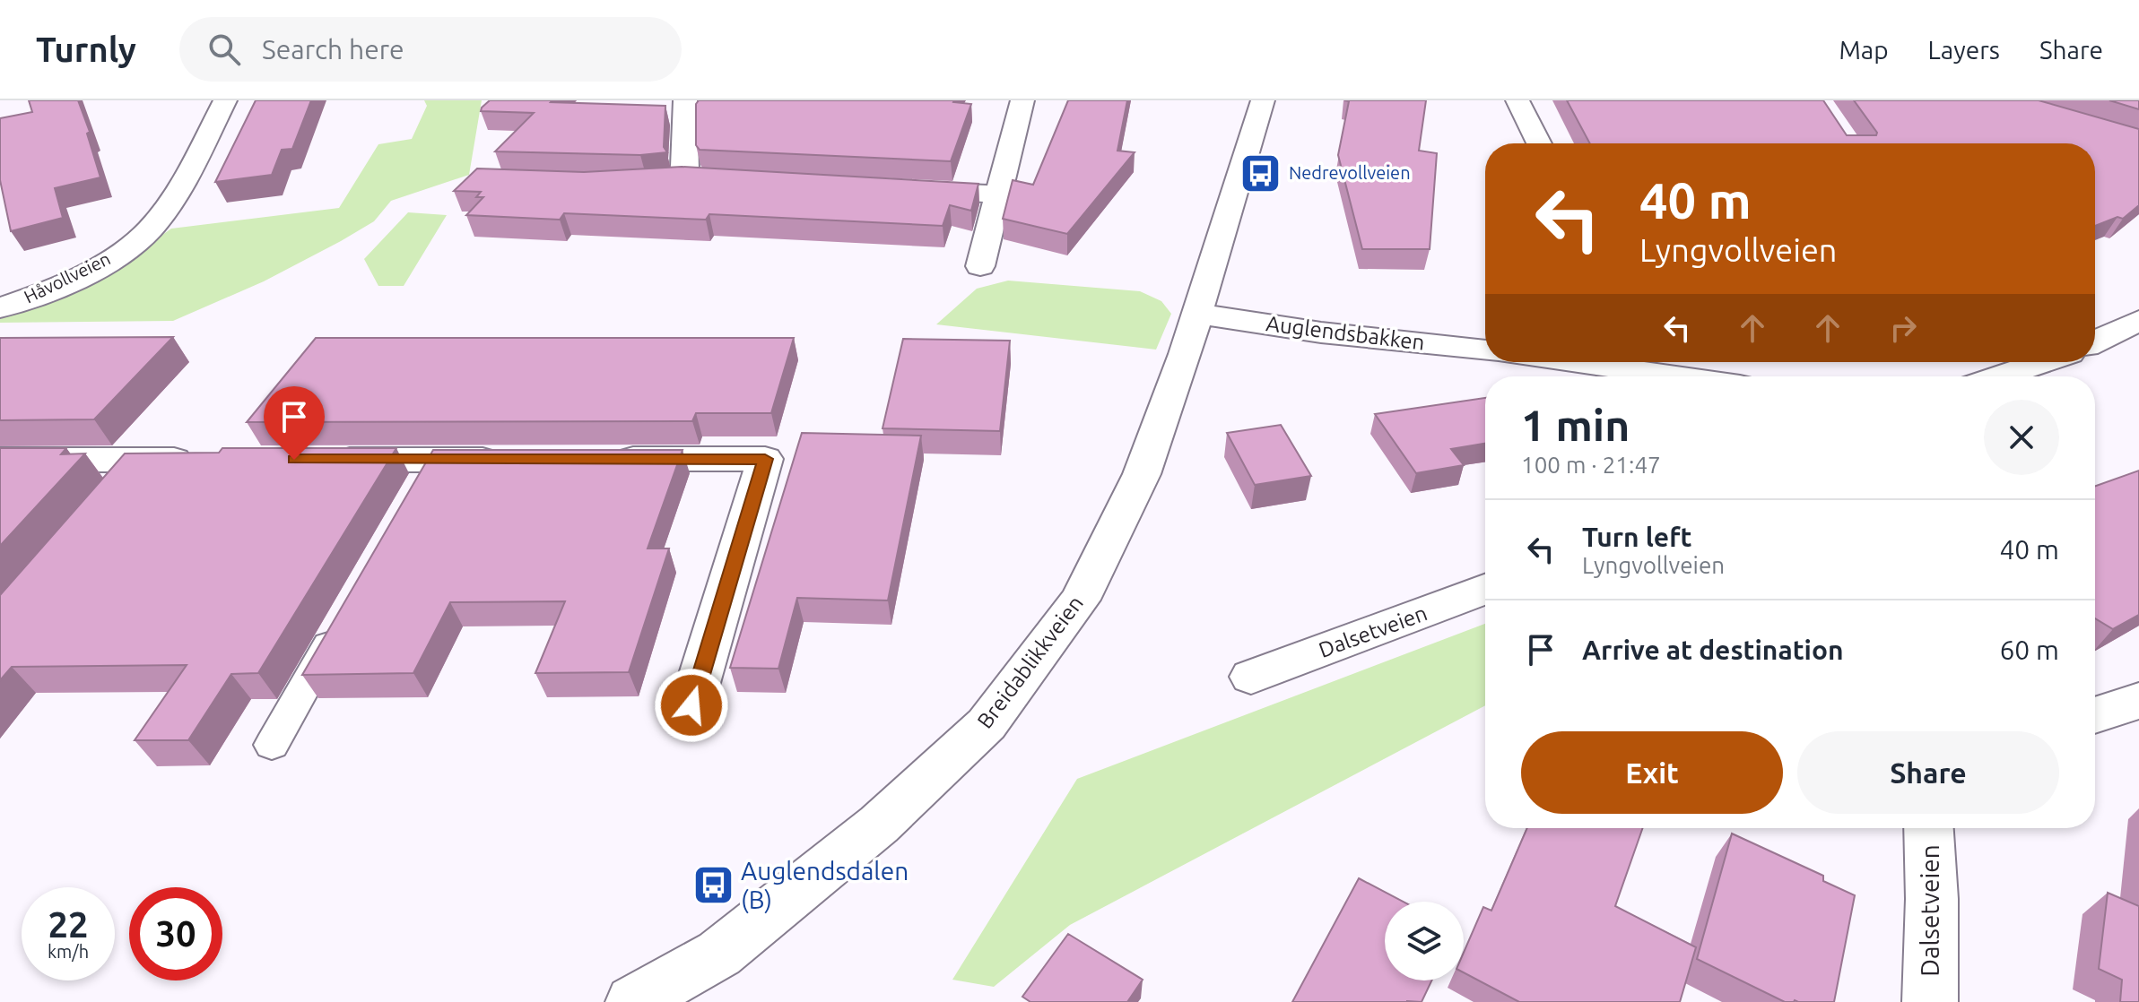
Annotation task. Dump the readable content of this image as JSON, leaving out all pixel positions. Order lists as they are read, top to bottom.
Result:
{
  "streets": {
    "street": [
      "Håvollveien",
      "Auglendsbakken",
      "Dalsetveien",
      "Breidablikkveien"
    ]
  },
  "crossings": [
    ["Auglendsbakken", "Breidablikkveien"]
  ],
  "places": {
    "bus stop": ["Nedrevollveien", "Auglendsdalen (B)"]
  },
  "page": {
    "header": "Turnly",
    "search": "Search here",
    "nav": ["Map", "Layers", "Share"],
    "turn": ["40 m", "Lyngvollveien"],
    "heading": ["1 min", "100 m · 21:47"],
    "list": [
      {
        "name": "Turn left",
        "note": "Lyngvollveien",
        "value": "40 m"
      },
      {
        "name": "Arrive at destination",
        "value": "60 m"
      }
    ],
    "buttons": ["Exit", "Share"],
    "speed": "22 km/h",
    "limit": "30"
  }
}
